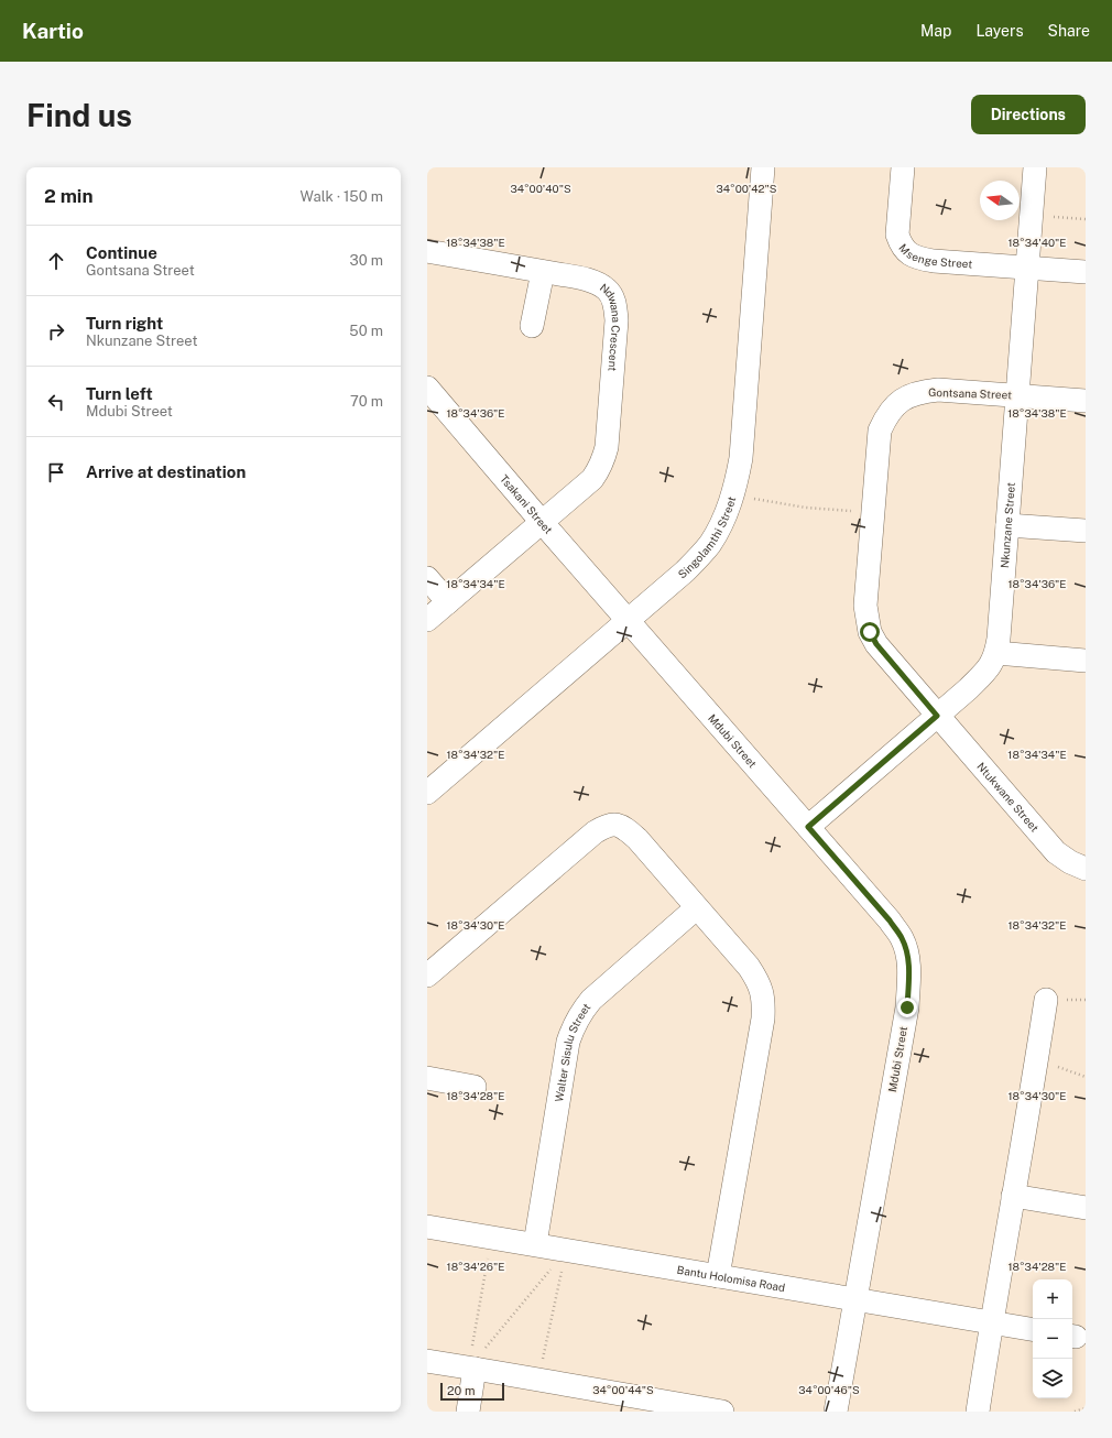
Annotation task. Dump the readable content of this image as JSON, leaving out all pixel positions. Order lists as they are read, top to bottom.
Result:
{
  "streets": {
    "street": [
      "Msenge Street",
      "Ndwana Crescent",
      "Gontsana Street",
      "Tsakani Street",
      "Nkunzane Street",
      "Singolamthi Street",
      "Mdubi Street",
      "Ntukwane Street",
      "Walter Sisulu Street",
      "Bantu Holomisa Road"
    ]
  },
  "crossings": [
    ["Msenge Street", "Nkunzane Street"],
    ["Ndwana Crescent", "Tsakani Street"],
    ["Gontsana Street", "Nkunzane Street"],
    ["Gontsana Street", "Ntukwane Street"],
    ["Tsakani Street", "Singolamthi Street"],
    ["Tsakani Street", "Mdubi Street"],
    ["Nkunzane Street", "Mdubi Street"],
    ["Nkunzane Street", "Ntukwane Street"],
    ["Singolamthi Street", "Mdubi Street"],
    ["Mdubi Street", "Bantu Holomisa Road"],
    ["Walter Sisulu Street", "Bantu Holomisa Road"]
  ],
  "scale_bar": "20 m",
  "north": "left",
  "page": {
    "header": "Kartio",
    "nav": ["Map", "Layers", "Share"],
    "buttons": "Directions",
    "title": "Find us",
    "heading": ["2 min", "Walk · 150 m"],
    "list": [
      ["Continue", "Gontsana Street", "30 m"],
      ["Turn right", "Nkunzane Street", "50 m"],
      ["Turn left", "Mdubi Street", "70 m"],
      "Arrive at destination"
    ],
    "map_buttons": ["+", "−"],
    "scale": "20 m"
  },
  "coordinates": [
    "34°00'40\"S",
    "34°00'42\"S",
    "18°34'40\"E",
    "18°34'38\"E",
    "18°34'36\"E",
    "18°34'34\"E",
    "18°34'32\"E",
    "18°34'30\"E",
    "18°34'28\"E",
    "18°34'26\"E",
    "34°00'44\"S",
    "34°00'46\"S"
  ]
}
